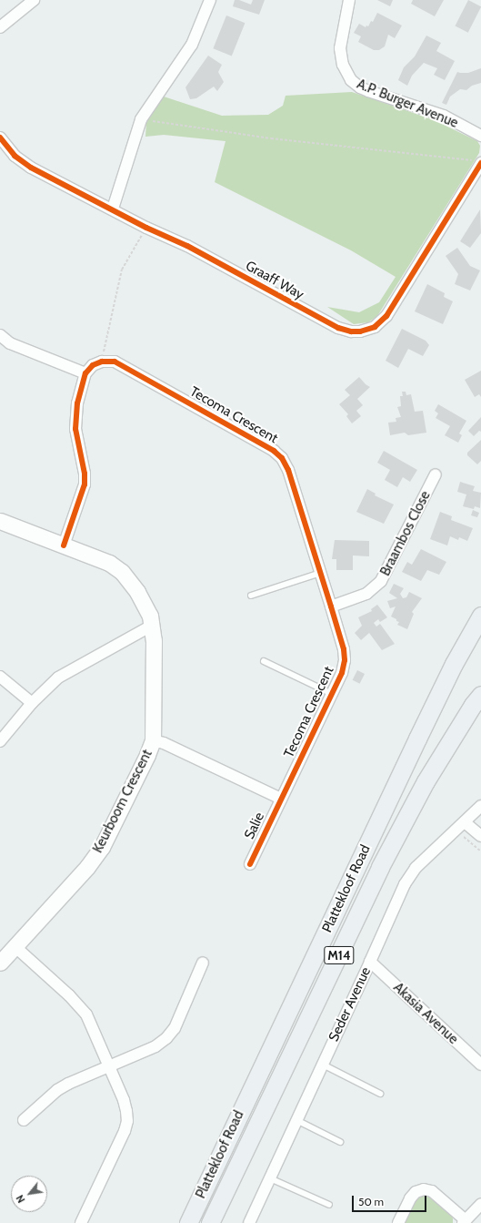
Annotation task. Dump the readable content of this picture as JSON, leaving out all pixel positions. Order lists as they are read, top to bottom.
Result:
{
  "streets": {
    "main road": ["Plattekloof Road", "M14"],
    "street": [
      "A.P. Burger Avenue",
      "Graaff Way",
      "Tecoma Crescent",
      "Braambos Close",
      "Keurboom Crescent",
      "Salie",
      "Seder Avenue",
      "Akasia Avenue"
    ]
  },
  "crossings": [
    ["Tecoma Crescent", "Braambos Close"],
    ["Tecoma Crescent", "Salie"],
    ["Seder Avenue", "Akasia Avenue"]
  ],
  "scale_bar": "50 m",
  "north": "bottom left"
}
